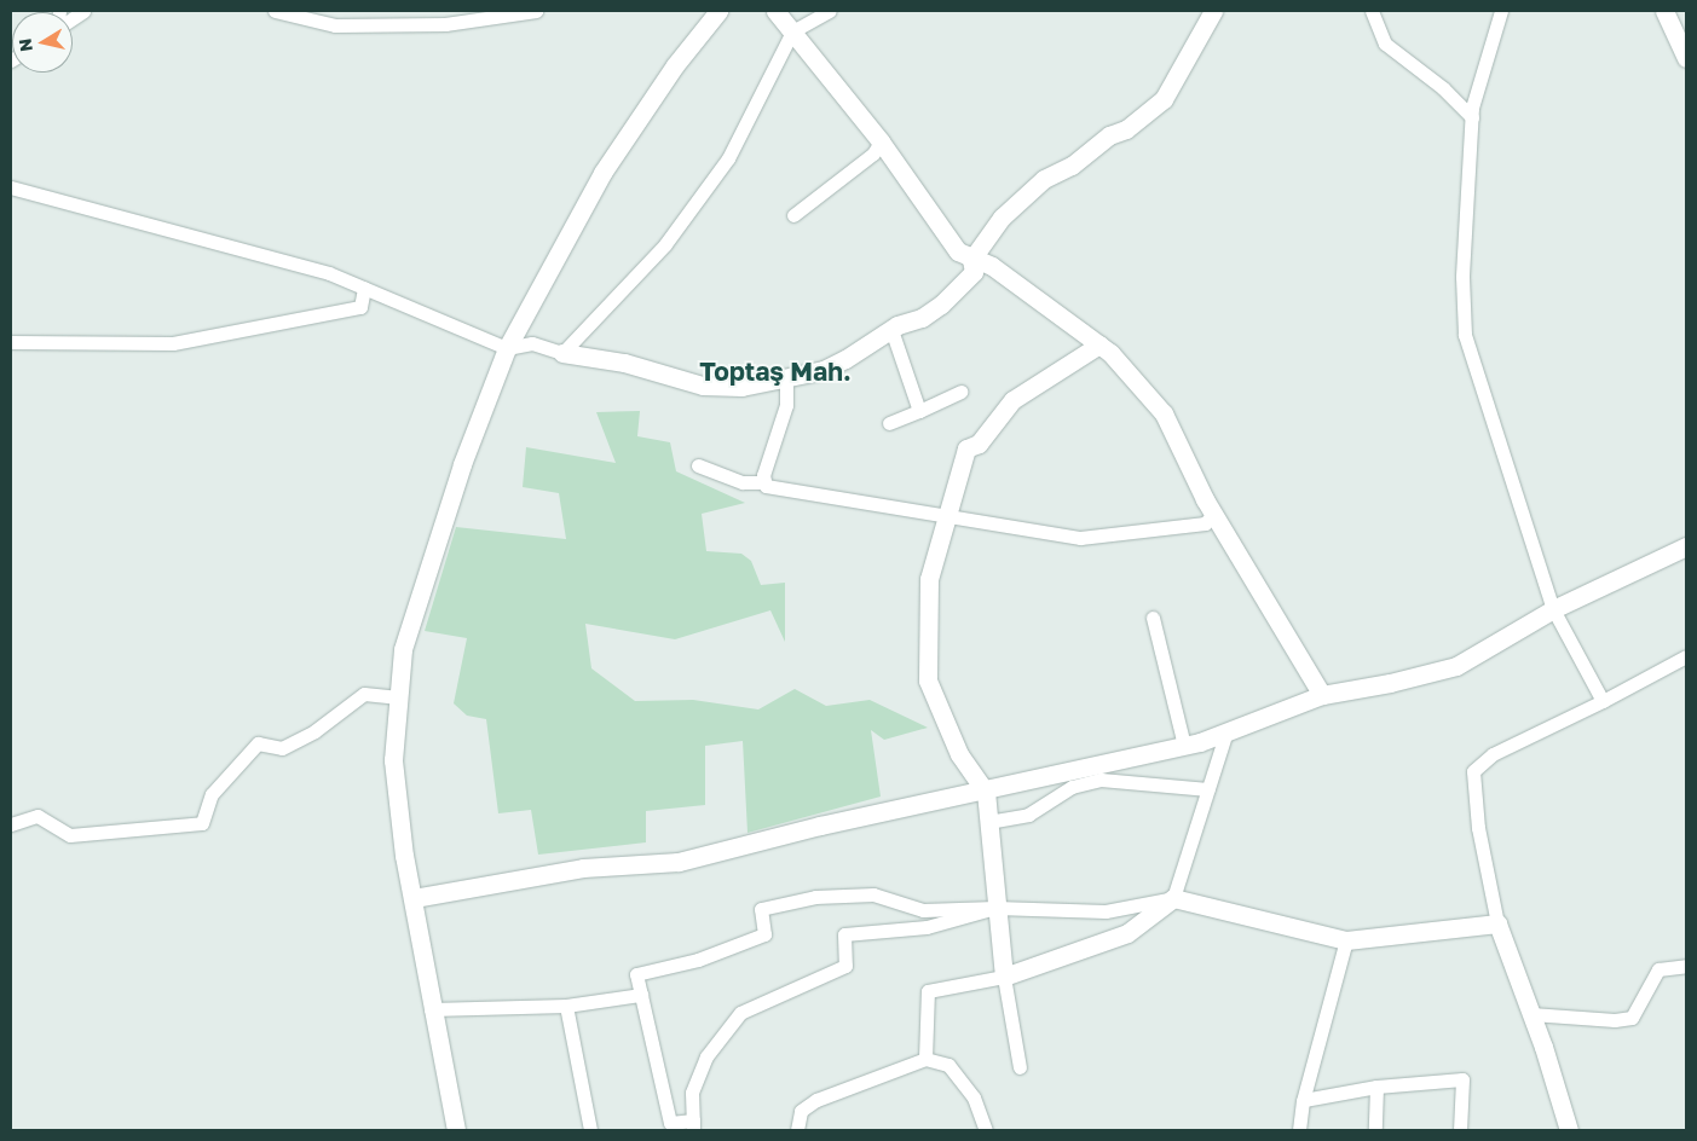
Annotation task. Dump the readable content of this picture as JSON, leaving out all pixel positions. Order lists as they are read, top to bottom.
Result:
{
  "districts": ["Toptaş Mah."],
  "north": "left"
}
